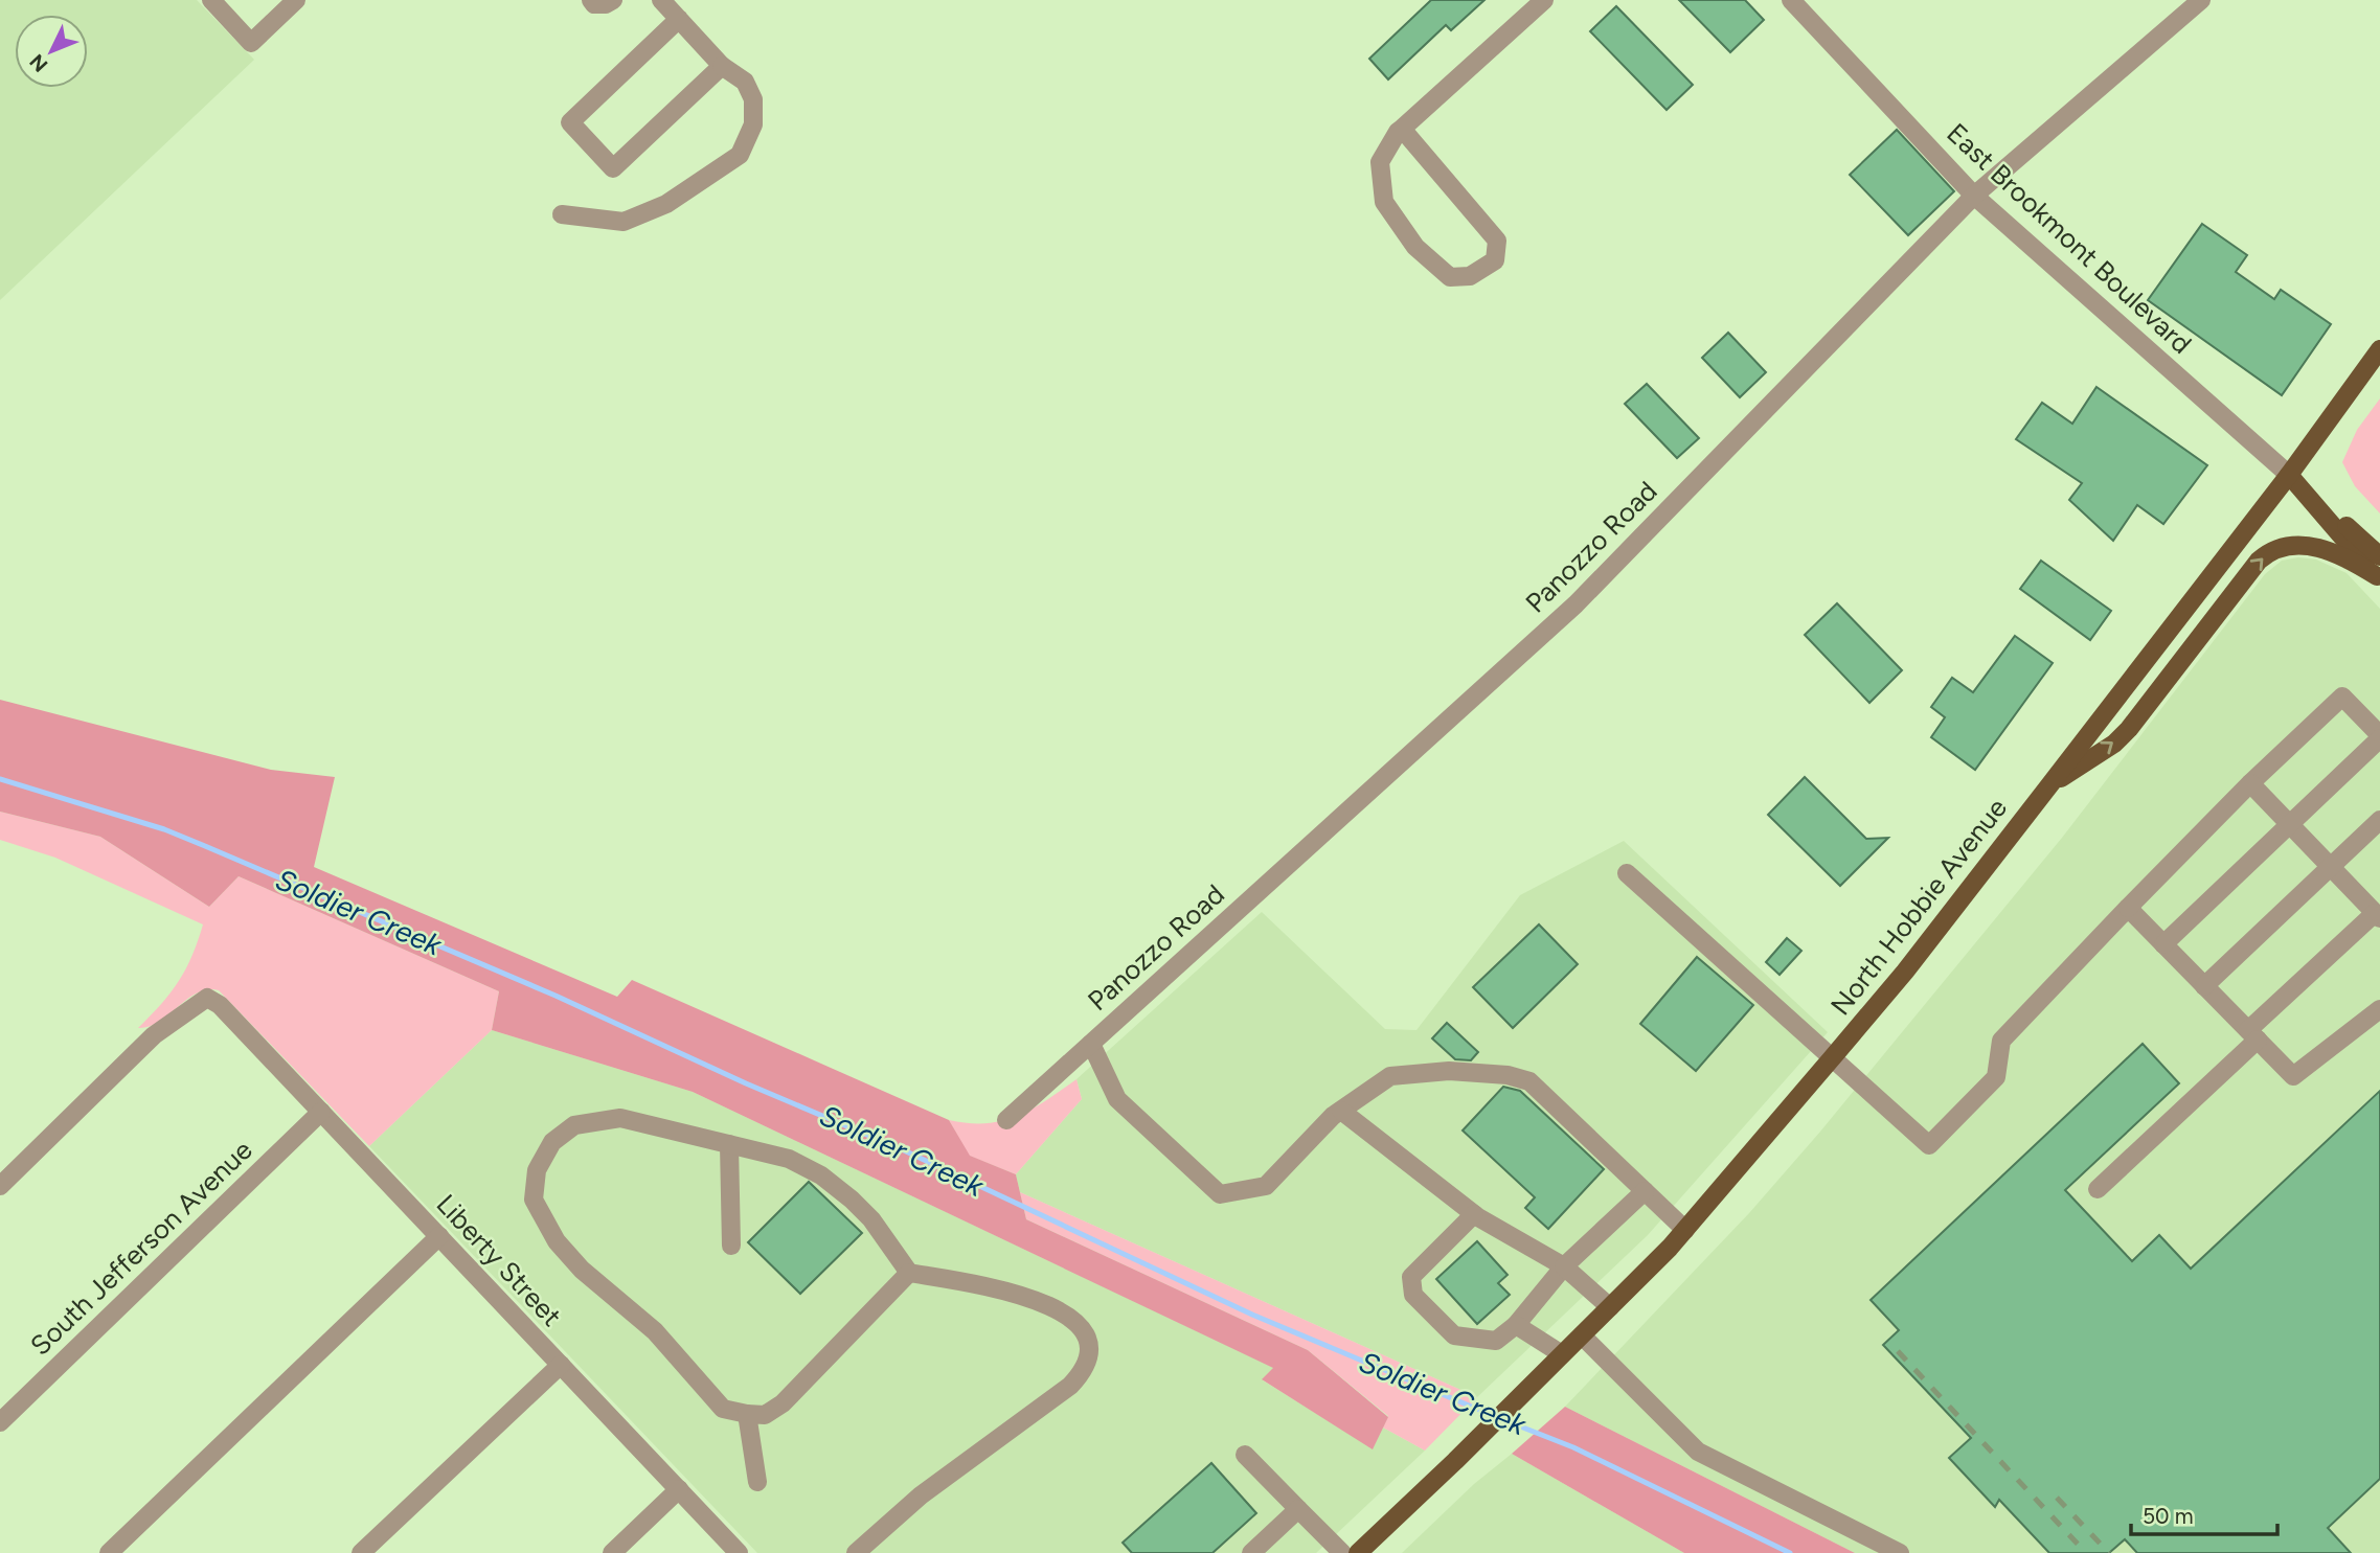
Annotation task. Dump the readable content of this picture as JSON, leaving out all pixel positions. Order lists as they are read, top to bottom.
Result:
{
  "streets": {
    "main road": ["East Brookmont Boulevard", "North Hobbie Avenue"],
    "street": ["Panozzo Road", "South Jefferson Avenue", "Liberty Street"]
  },
  "crossings": [
    ["East Brookmont Boulevard", "Panozzo Road"],
    ["East Brookmont Boulevard", "North Hobbie Avenue"],
    ["South Jefferson Avenue", "Liberty Street"]
  ],
  "water": ["Soldier Creek"],
  "scale_bar": "50 m",
  "north": "bottom left"
}
